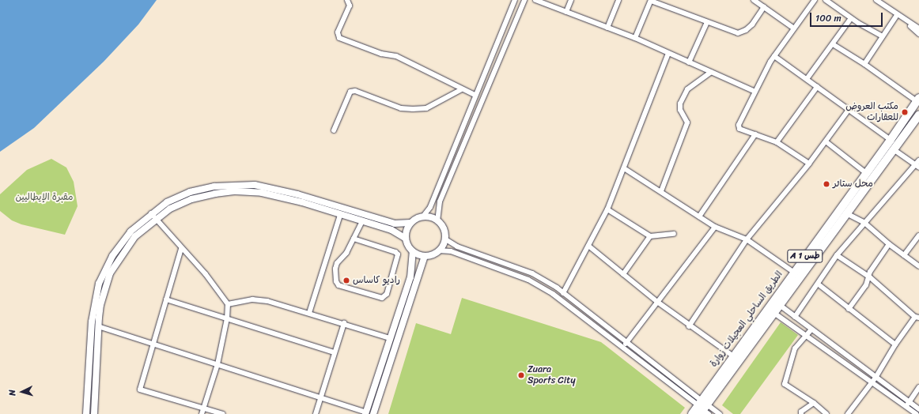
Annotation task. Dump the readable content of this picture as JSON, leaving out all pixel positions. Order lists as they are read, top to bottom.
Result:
{
  "streets": {
    "highway": ["A 1 طس", "الطريق الساحلي العجيلات زوارة"]
  },
  "crossings": [
    ["A 1 طس", "الطريق الساحلي العجيلات زوارة"]
  ],
  "parks": ["مقبرة الإيطاليين"],
  "places": [
    "مكتب العروض للعقارات",
    "محل ستائر",
    "راديو كاساس",
    "Zuara Sports City"
  ],
  "scale_bar": "100 m",
  "north": "left"
}
